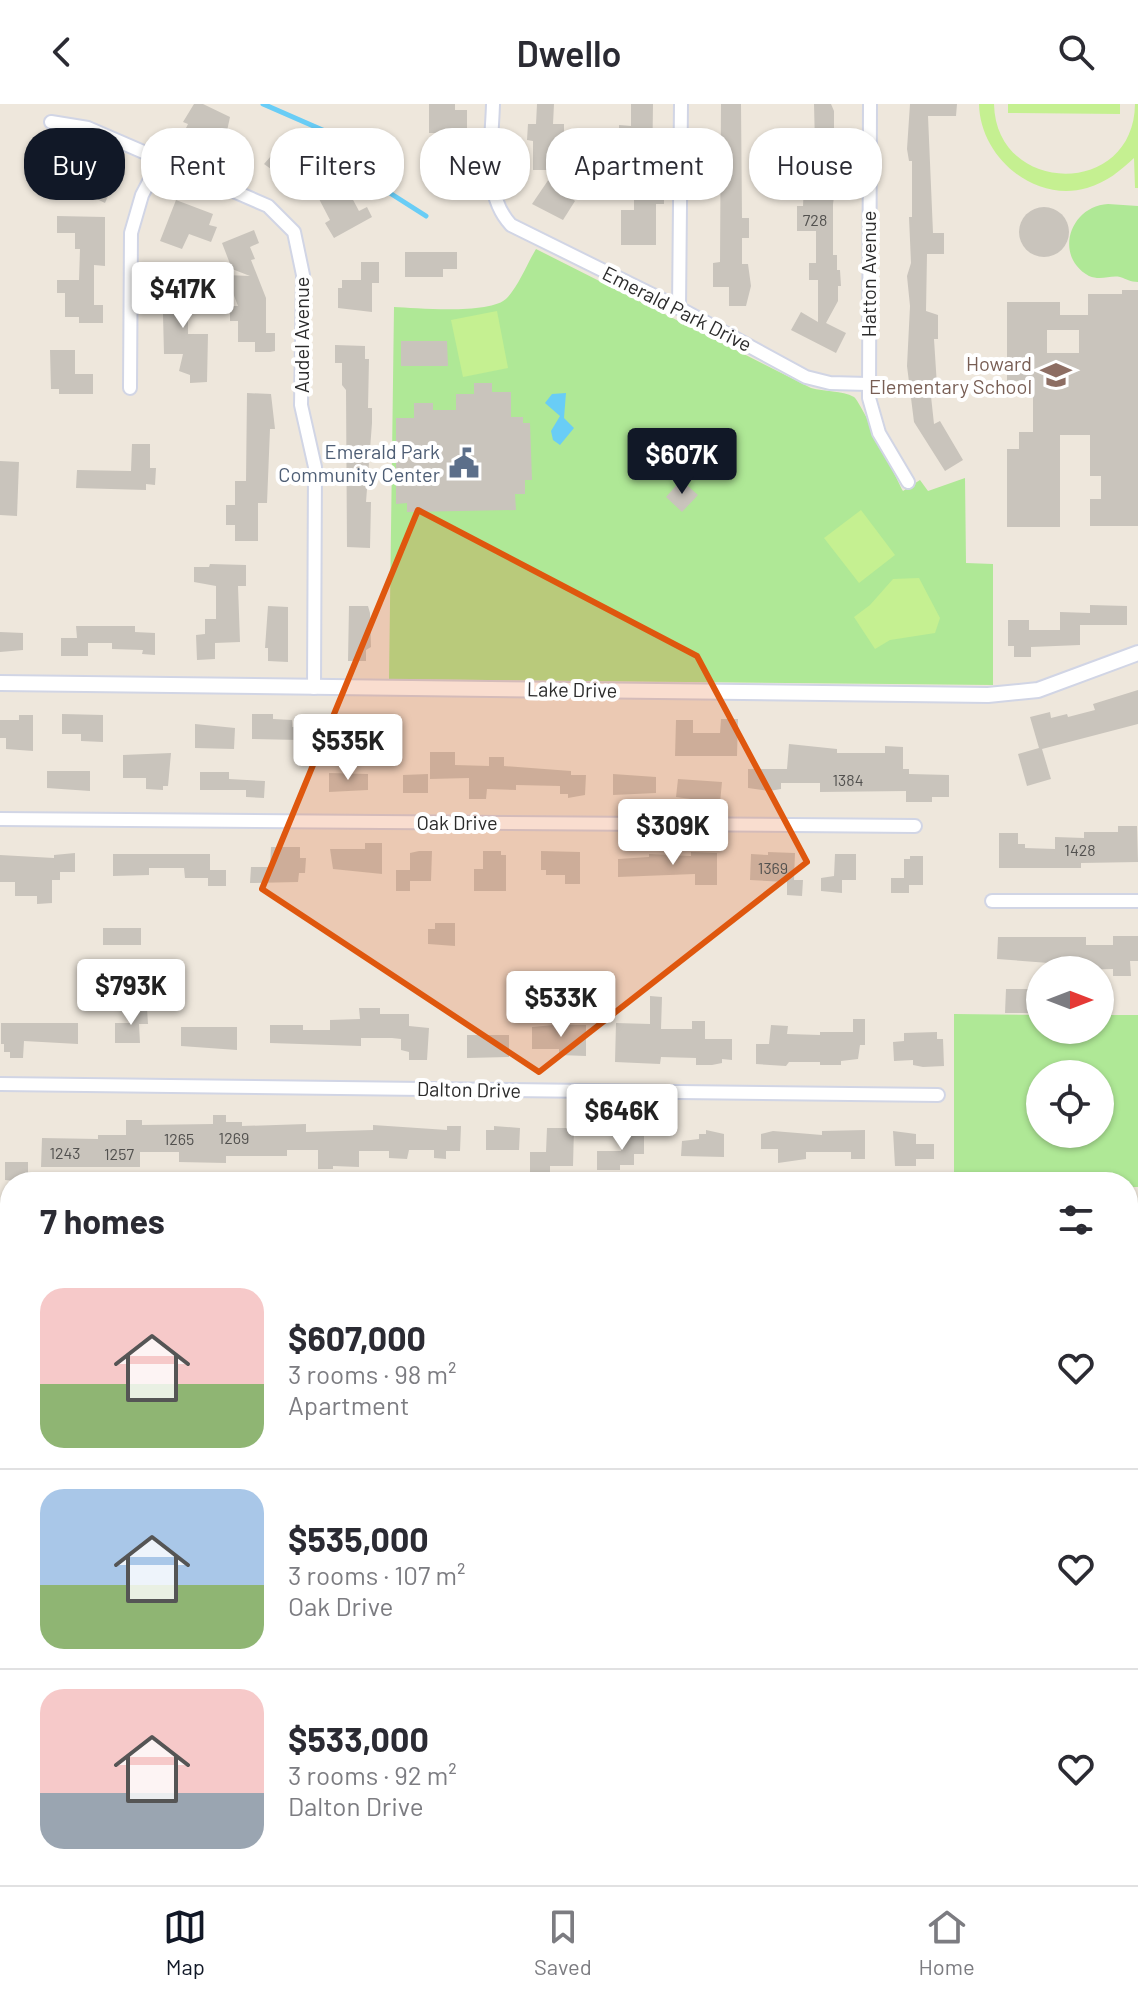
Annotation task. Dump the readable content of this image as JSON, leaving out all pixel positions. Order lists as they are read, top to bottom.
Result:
{
  "streets": {
    "street": [
      "Hatton Avenue",
      "Emerald Park Drive",
      "Audel Avenue",
      "Lake Drive",
      "Oak Drive",
      "Dalton Drive"
    ]
  },
  "crossings": [
    ["Hatton Avenue", "Emerald Park Drive"],
    ["Audel Avenue", "Lake Drive"]
  ],
  "places": {
    "school or university": ["Howard Elementary School"],
    "public building": ["Emerald Park Community Center"]
  },
  "house_numbers": [
    "728",
    "1384",
    "1428",
    "1369",
    "1269",
    "1265",
    "1243",
    "1257"
  ],
  "north": "right",
  "page": {
    "header": "Dwello",
    "chip": [
      "Buy",
      "Rent",
      "Filters",
      "New",
      "Apartment",
      "House"
    ],
    "price": [
      "$417K",
      "$607K",
      "$535K",
      "$309K",
      "$793K",
      "$533K",
      "$646K"
    ],
    "heading": "7 homes",
    "list": [
      {
        "name": "$607,000",
        "note": "3 rooms · 98 m² · Apartment"
      },
      {
        "name": "$535,000",
        "note": "3 rooms · 107 m² · Oak Drive"
      },
      {
        "name": "$533,000",
        "note": "3 rooms · 92 m² · Dalton Drive"
      }
    ],
    "tabs": ["Map", "Saved", "Home"]
  }
}
